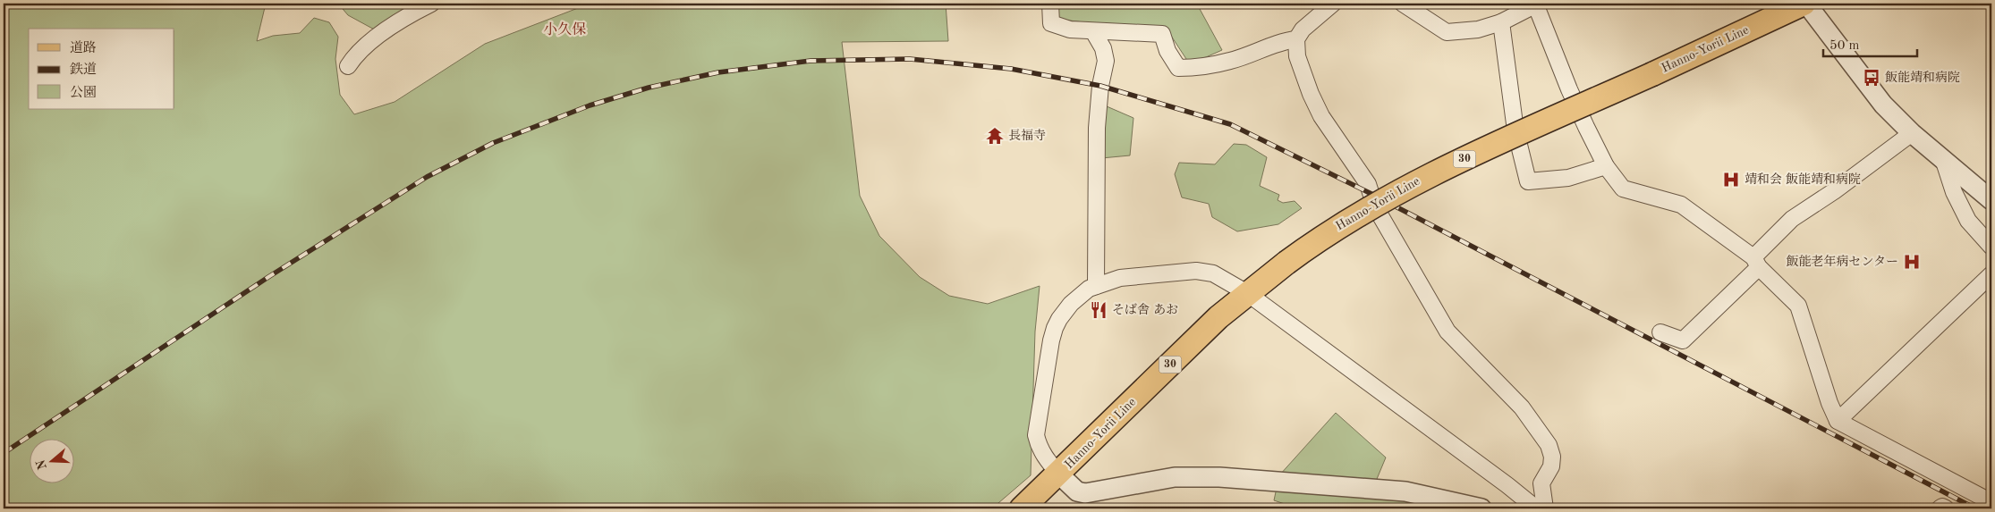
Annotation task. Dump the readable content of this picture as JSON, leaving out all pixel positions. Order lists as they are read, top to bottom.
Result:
{
  "streets": {
    "main road": ["Hanno-Yorii Line", "30"]
  },
  "districts": ["小久保"],
  "places": {
    "bus stop": ["飯能靖和病院"],
    "temple": ["長福寺"],
    "hospital": ["靖和会 飯能靖和病院", "飯能老年病センター"],
    "restaurant": ["そば舎 あお"]
  },
  "legend": ["道路", "鉄道", "公園"],
  "scale_bar": "50 m",
  "north": "left"
}
